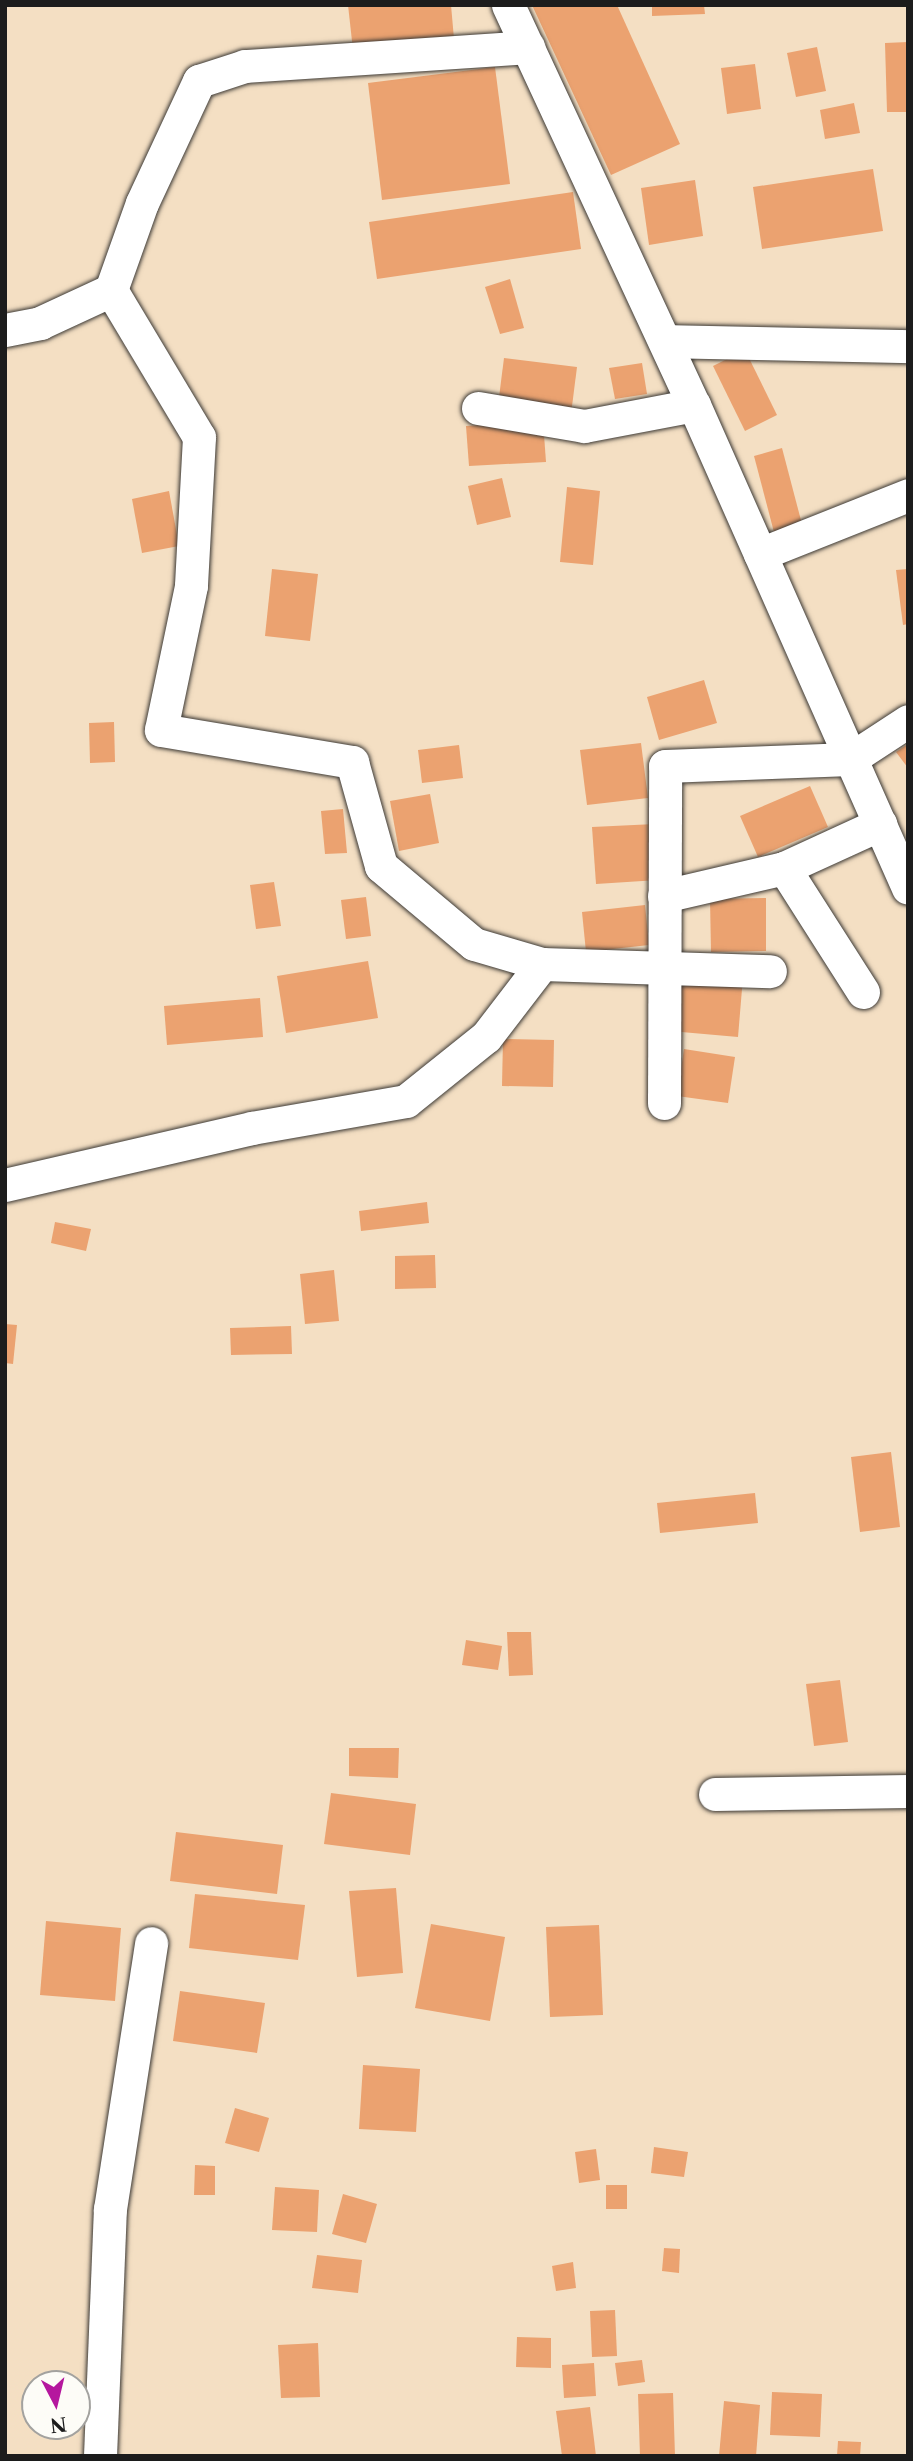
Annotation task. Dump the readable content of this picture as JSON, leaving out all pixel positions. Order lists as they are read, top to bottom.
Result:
{
  "north": "bottom"
}
